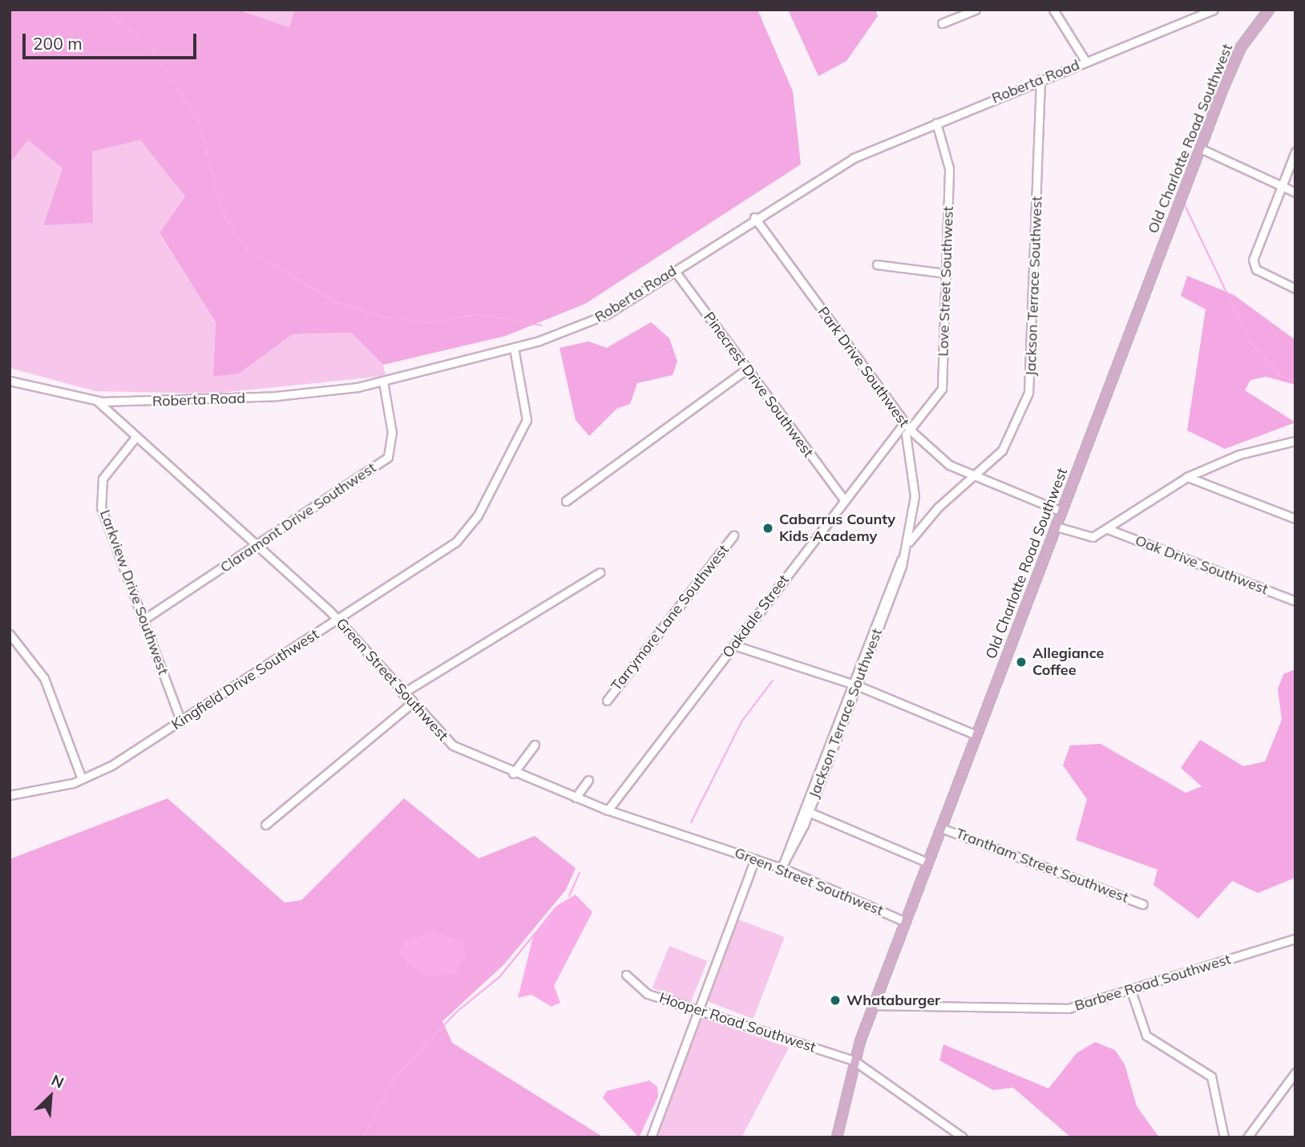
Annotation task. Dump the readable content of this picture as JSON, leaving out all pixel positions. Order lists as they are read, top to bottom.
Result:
{
  "streets": {
    "main road": ["Old Charlotte Road Southwest"],
    "street": [
      "Roberta Road",
      "Love Street Southwest",
      "Jackson Terrace Southwest",
      "Park Drive Southwest",
      "Pinecrest Drive Southwest",
      "Claramont Drive Southwest",
      "Oak Drive Southwest",
      "Larkview Drive Southwest",
      "Oakdale Street",
      "Tarrymore Lane Southwest",
      "Kingfield Drive Southwest",
      "Green Street Southwest",
      "Trantham Street Southwest",
      "Barbee Road Southwest",
      "Hooper Road Southwest"
    ]
  },
  "crossings": [
    ["Roberta Road", "Love Street Southwest"],
    ["Roberta Road", "Jackson Terrace Southwest"],
    ["Roberta Road", "Park Drive Southwest"],
    ["Roberta Road", "Pinecrest Drive Southwest"],
    ["Roberta Road", "Claramont Drive Southwest"],
    ["Roberta Road", "Kingfield Drive Southwest"],
    ["Roberta Road", "Green Street Southwest"],
    ["Old Charlotte Road Southwest", "Park Drive Southwest"],
    ["Old Charlotte Road Southwest", "Green Street Southwest"],
    ["Old Charlotte Road Southwest", "Trantham Street Southwest"],
    ["Old Charlotte Road Southwest", "Barbee Road Southwest"],
    ["Old Charlotte Road Southwest", "Hooper Road Southwest"],
    ["Love Street Southwest", "Jackson Terrace Southwest"],
    ["Love Street Southwest", "Park Drive Southwest"],
    ["Jackson Terrace Southwest", "Park Drive Southwest"],
    ["Jackson Terrace Southwest", "Green Street Southwest"],
    ["Park Drive Southwest", "Oakdale Street"],
    ["Pinecrest Drive Southwest", "Oakdale Street"],
    ["Claramont Drive Southwest", "Larkview Drive Southwest"],
    ["Claramont Drive Southwest", "Green Street Southwest"],
    ["Larkview Drive Southwest", "Kingfield Drive Southwest"],
    ["Larkview Drive Southwest", "Green Street Southwest"],
    ["Oakdale Street", "Green Street Southwest"],
    ["Kingfield Drive Southwest", "Green Street Southwest"]
  ],
  "places": ["Cabarrus County Kids Academy", "Allegiance Coffee", "Whataburger"],
  "scale_bar": "200 m",
  "north": "top right"
}
